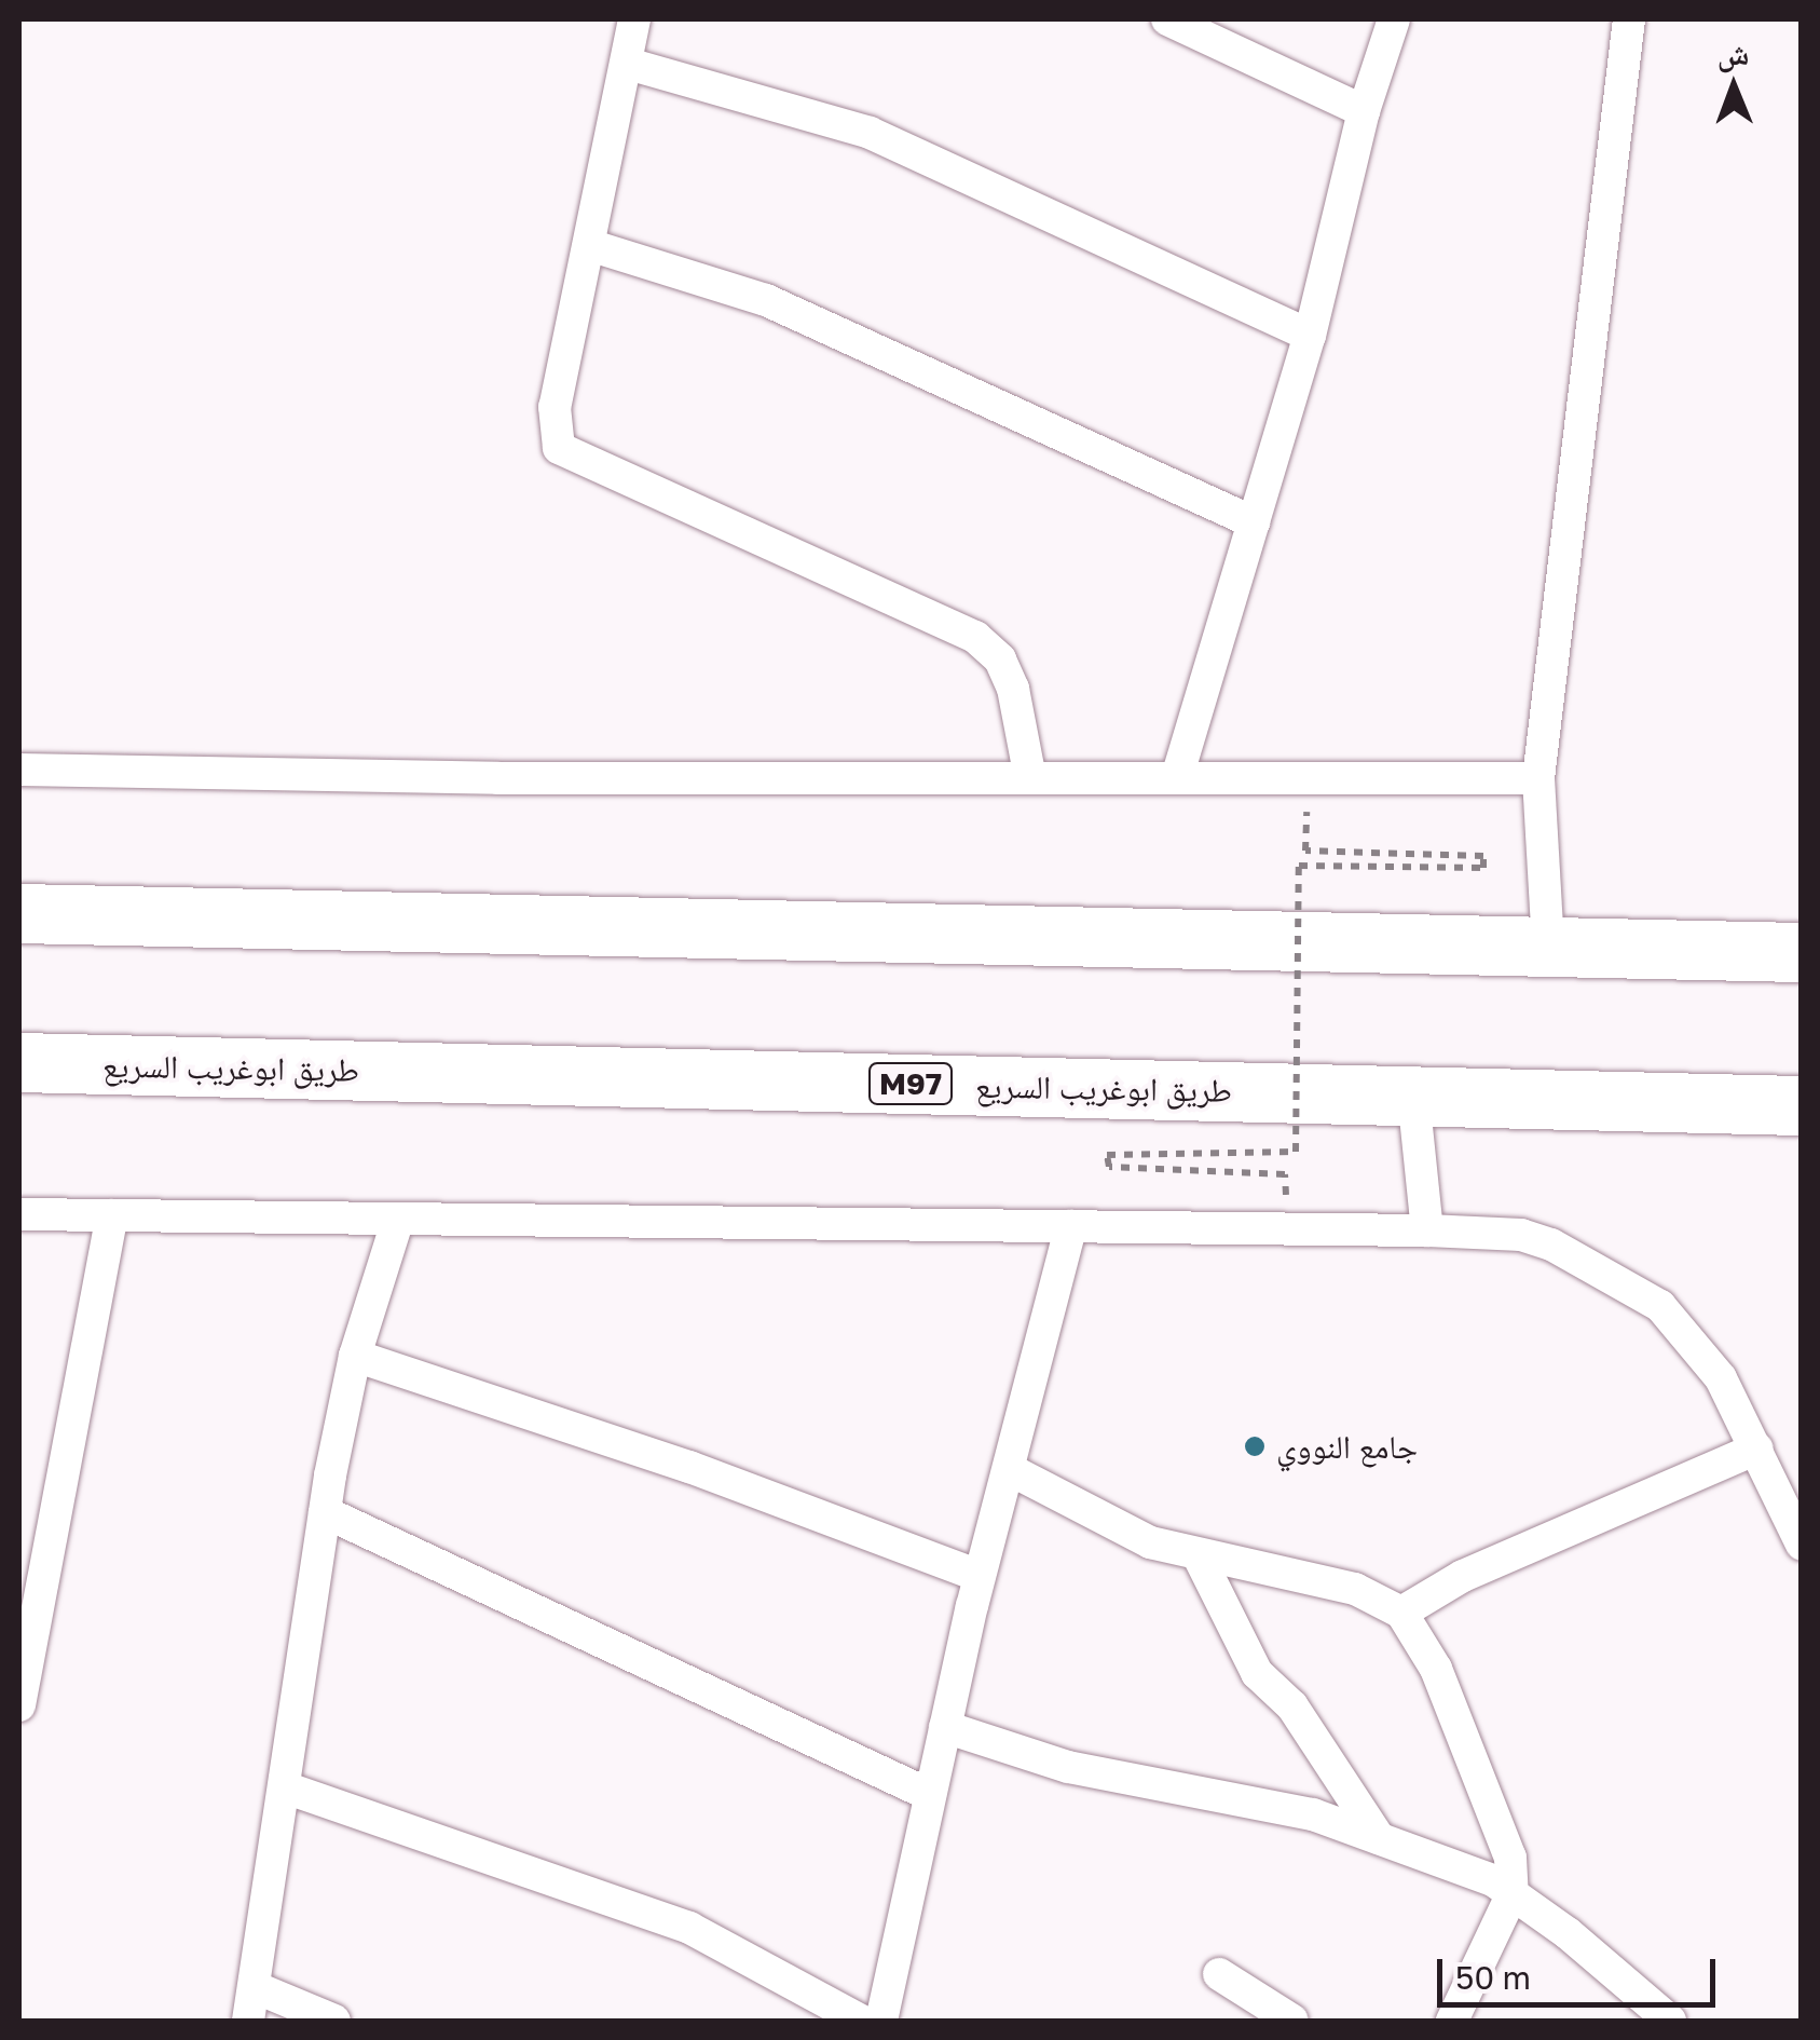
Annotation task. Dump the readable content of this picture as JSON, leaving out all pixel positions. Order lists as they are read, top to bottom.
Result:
{
  "streets": {
    "highway": ["طريق ابوغريب السريع", "M97"]
  },
  "places": ["جامع النووي"],
  "scale_bar": "50 m",
  "north": "top"
}
